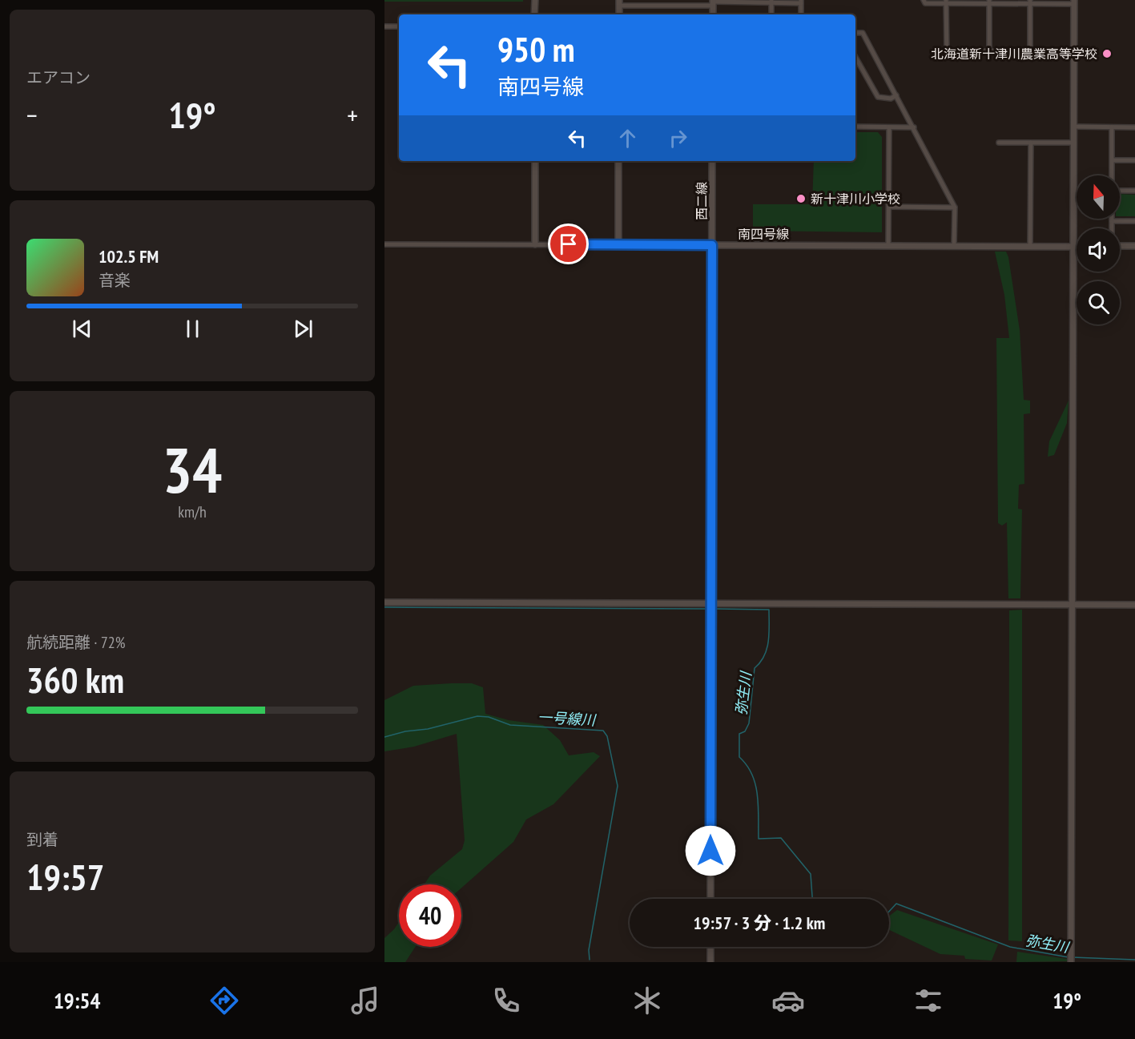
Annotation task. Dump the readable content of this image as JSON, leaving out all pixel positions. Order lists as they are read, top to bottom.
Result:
{
  "streets": {
    "street": ["西二線", "南四号線"]
  },
  "crossings": [
    ["西二線", "南四号線"]
  ],
  "water": ["弥生川", "一号線川"],
  "places": ["北海道新十津川農業高等学校", "新十津川小学校"],
  "north": "top",
  "page": {
    "tile": [
      "エアコン",
      ["34", "km/h"],
      ["航続距離 · 72%", "360 km"],
      ["到着", "19:57"]
    ],
    "turn": ["950 m", "南四号線"],
    "heat": ["−", "19°", "+"],
    "song": ["102.5 FM", "音楽"],
    "limit": "40",
    "trip": "19:57 · 3 分 · 1.2 km",
    "tabs": ["19:54", "19°"]
  }
}
